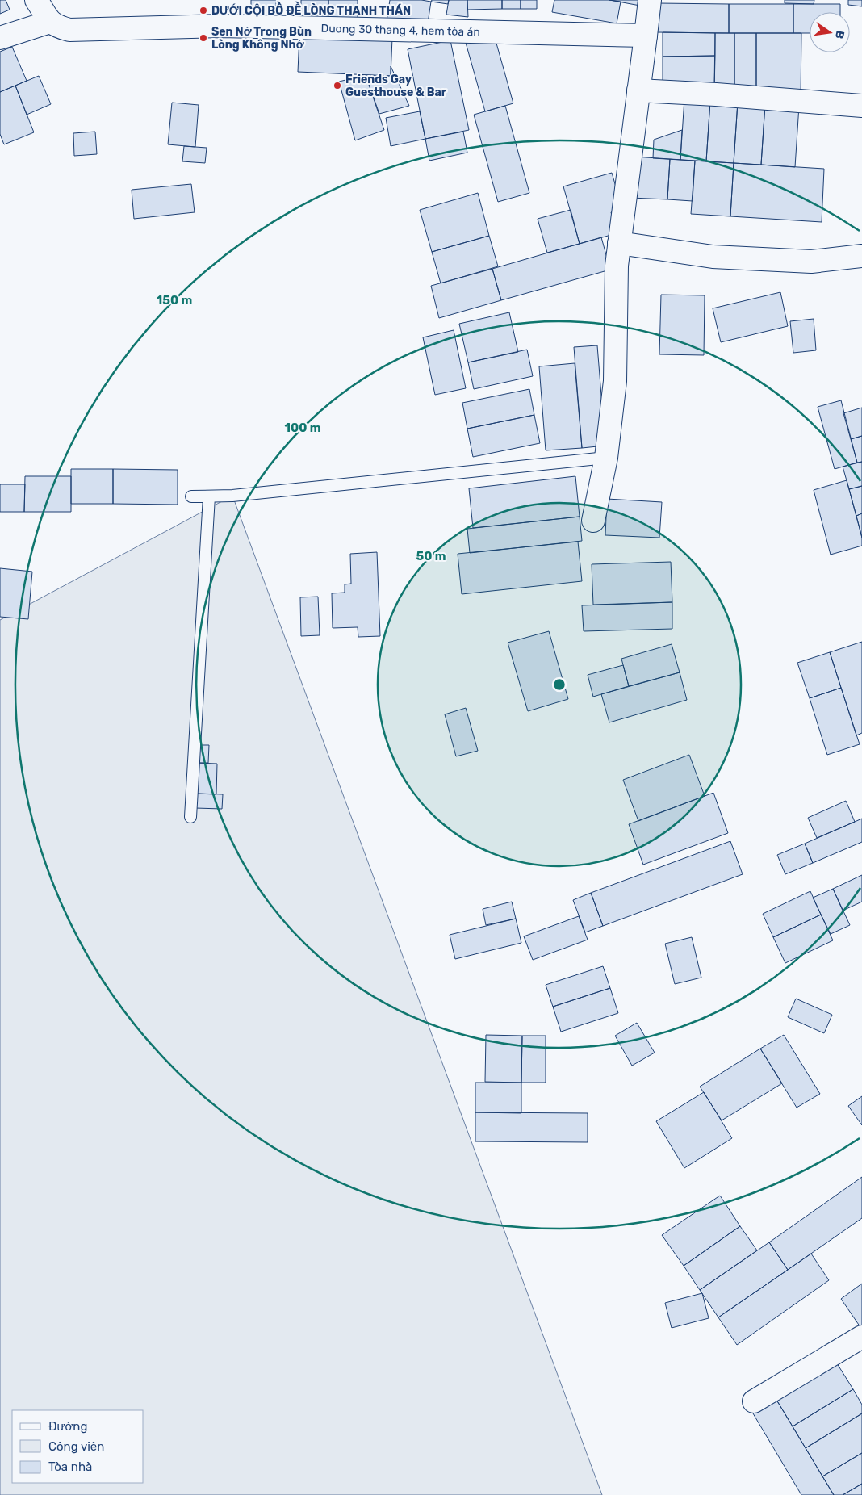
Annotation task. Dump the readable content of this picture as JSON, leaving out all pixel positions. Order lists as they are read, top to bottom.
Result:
{
  "streets": {
    "street": ["Duong 30 thang 4, hem tòa án"]
  },
  "places": ["DƯỚI CỘI BỒ ĐỀ LÒNG THANH THÁN", "Sen Nở Trong Bùn Lòng Không Nhớ", "Friends Gay Guesthouse & Bar"],
  "legend": ["Đường", "Công viên", "Tòa nhà"],
  "north": "right",
  "rings": ["150 m", "100 m", "50 m"]
}
